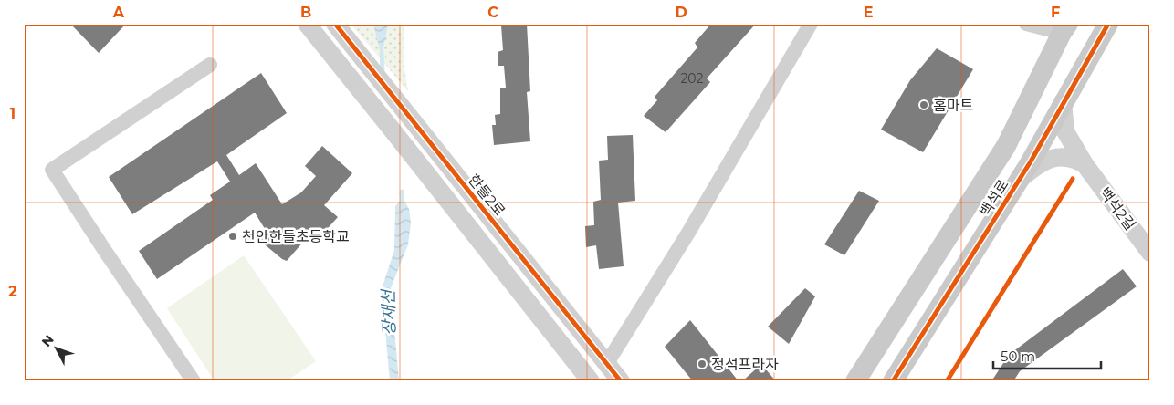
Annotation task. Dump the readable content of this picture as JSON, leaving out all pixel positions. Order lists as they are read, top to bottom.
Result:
{
  "streets": {
    "main road": ["백석로"],
    "street": ["한들2로", "백석2길"]
  },
  "crossings": [
    ["백석로", "백석2길"]
  ],
  "water": ["장재천"],
  "places": ["홈마트", "천안한들초등학교", "정석프라자"],
  "house_numbers": ["202"],
  "scale_bar": "50 m",
  "north": "top left",
  "grid": {
    "columns": [
      "A",
      "B",
      "C",
      "D",
      "E",
      "F"
    ],
    "rows": ["1", "2"]
  }
}
